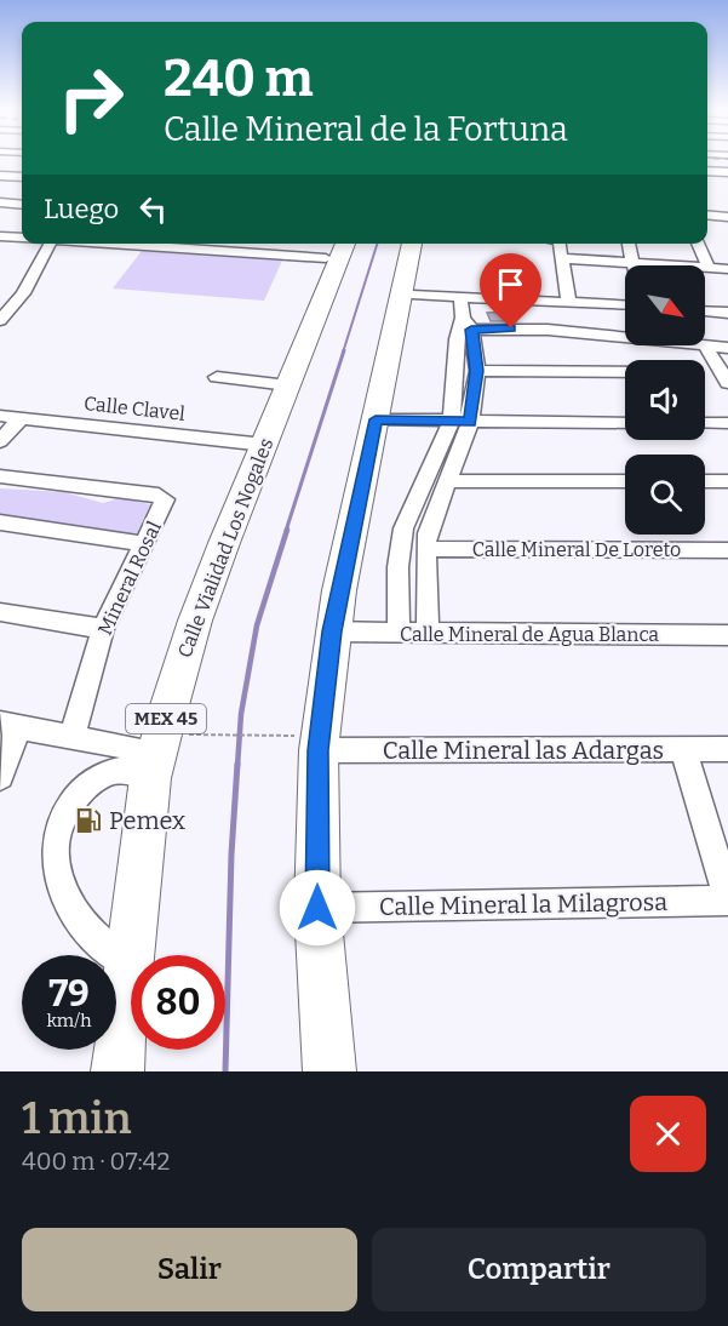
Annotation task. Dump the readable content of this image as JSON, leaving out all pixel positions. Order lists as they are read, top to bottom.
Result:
{
  "streets": {
    "highway": ["Calle Vialidad Los Nogales", "MEX 45"],
    "street": [
      "Calle Clavel",
      "Calle Mineral De Loreto",
      "Mineral Rosal",
      "Calle Mineral de Agua Blanca",
      "Calle Mineral las Adargas",
      "Calle Mineral la Milagrosa"
    ]
  },
  "crossings": [
    ["Calle Clavel", "Calle Vialidad Los Nogales"]
  ],
  "places": {
    "fuel station": ["Pemex"]
  },
  "north": "bottom right",
  "page": {
    "turn": ["240 m", "Calle Mineral de la Fortuna"],
    "then": "Luego",
    "speed": "79 km/h",
    "limit": "80",
    "heading": ["1 min", "400 m · 07:42"],
    "buttons": ["Salir", "Compartir"]
  }
}
